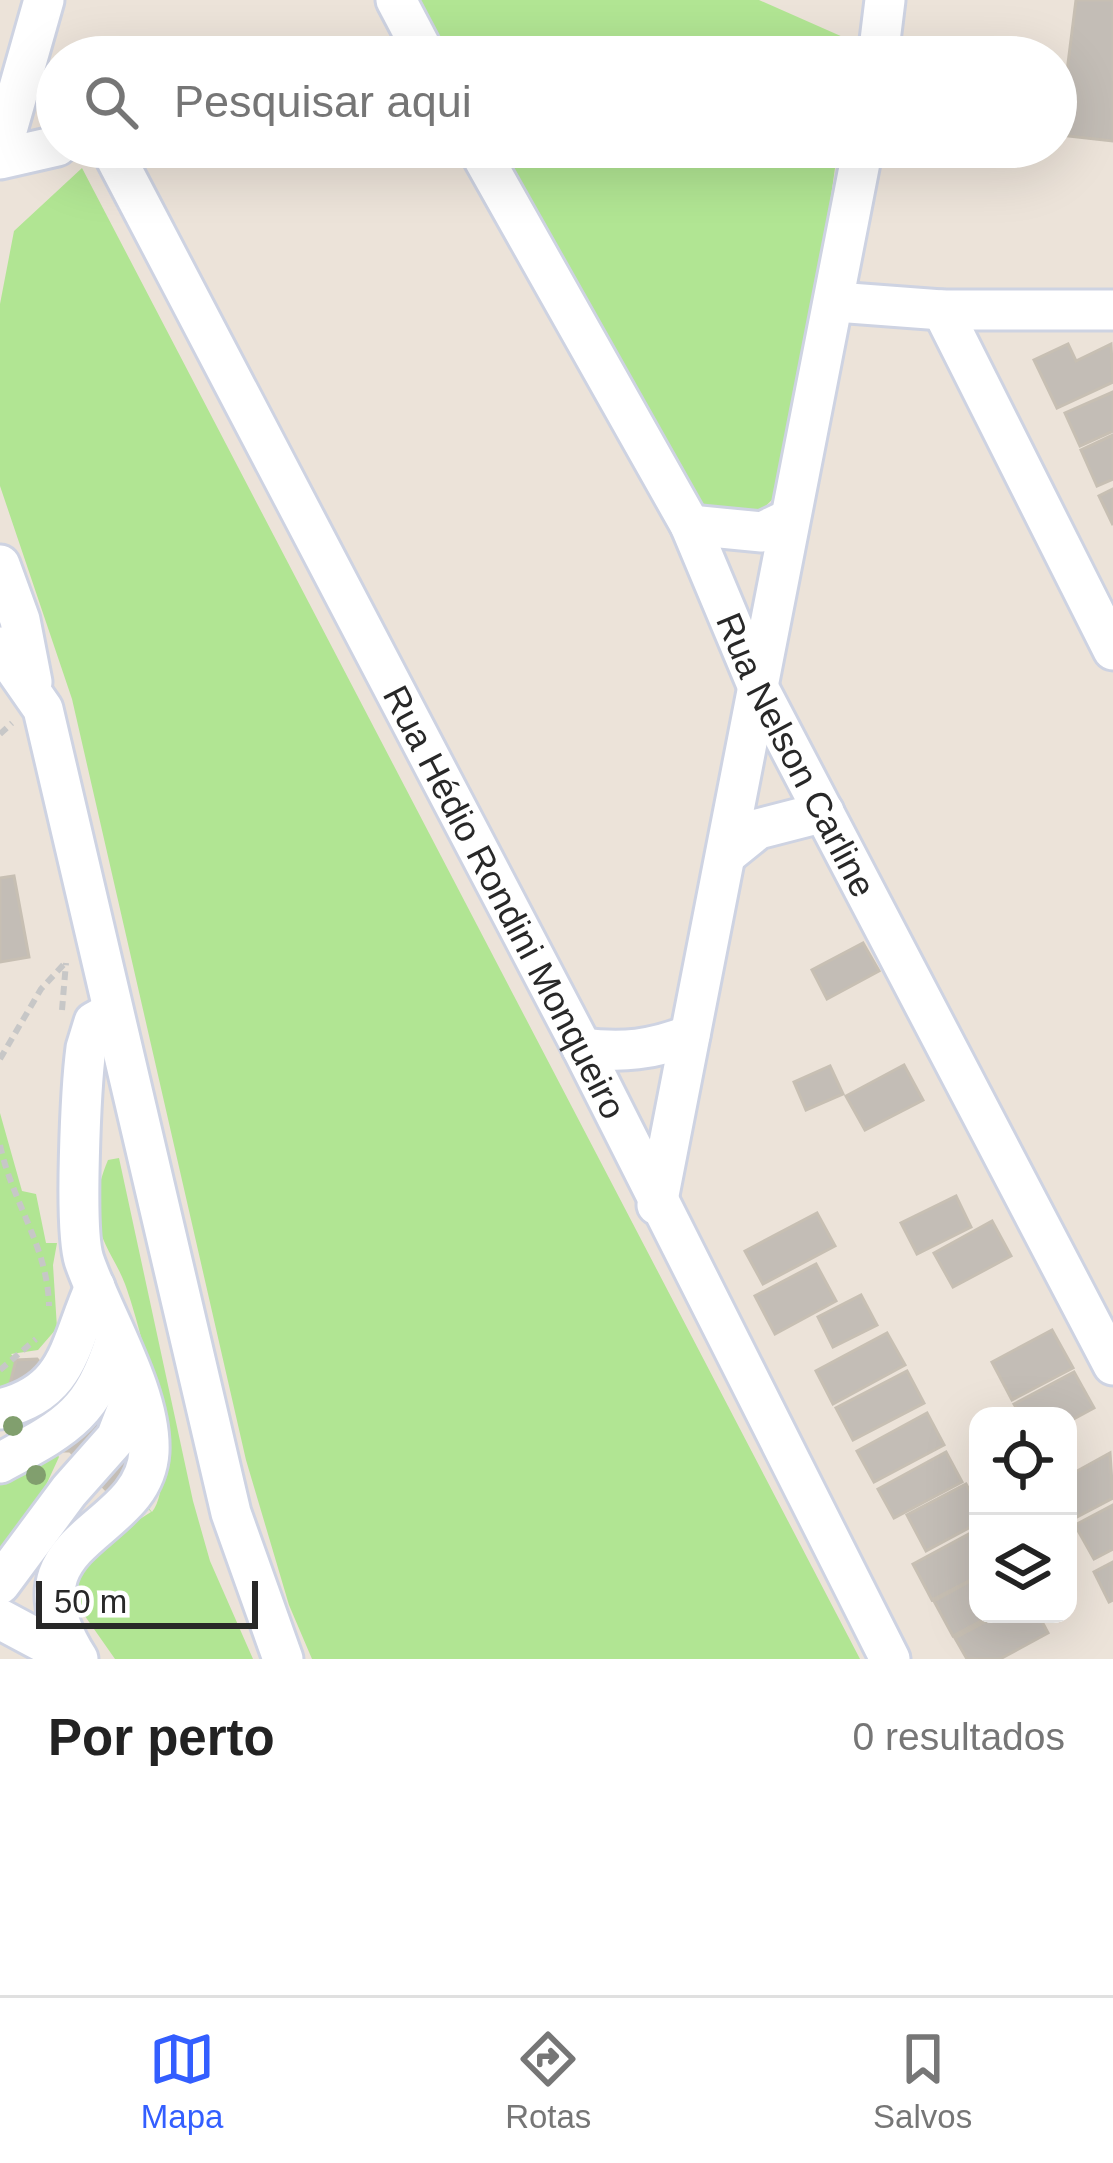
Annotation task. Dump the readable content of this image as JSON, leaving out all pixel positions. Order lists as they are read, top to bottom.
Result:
{
  "streets": {
    "street": ["Rua Nelson Carline", "Rua Hédio Rondini Monqueiro"]
  },
  "scale_bar": "50 m",
  "page": {
    "search": "Pesquisar aqui",
    "scale": "50 m",
    "heading": ["Por perto", "0 resultados"],
    "nav": ["Mapa", "Rotas", "Salvos"]
  }
}
